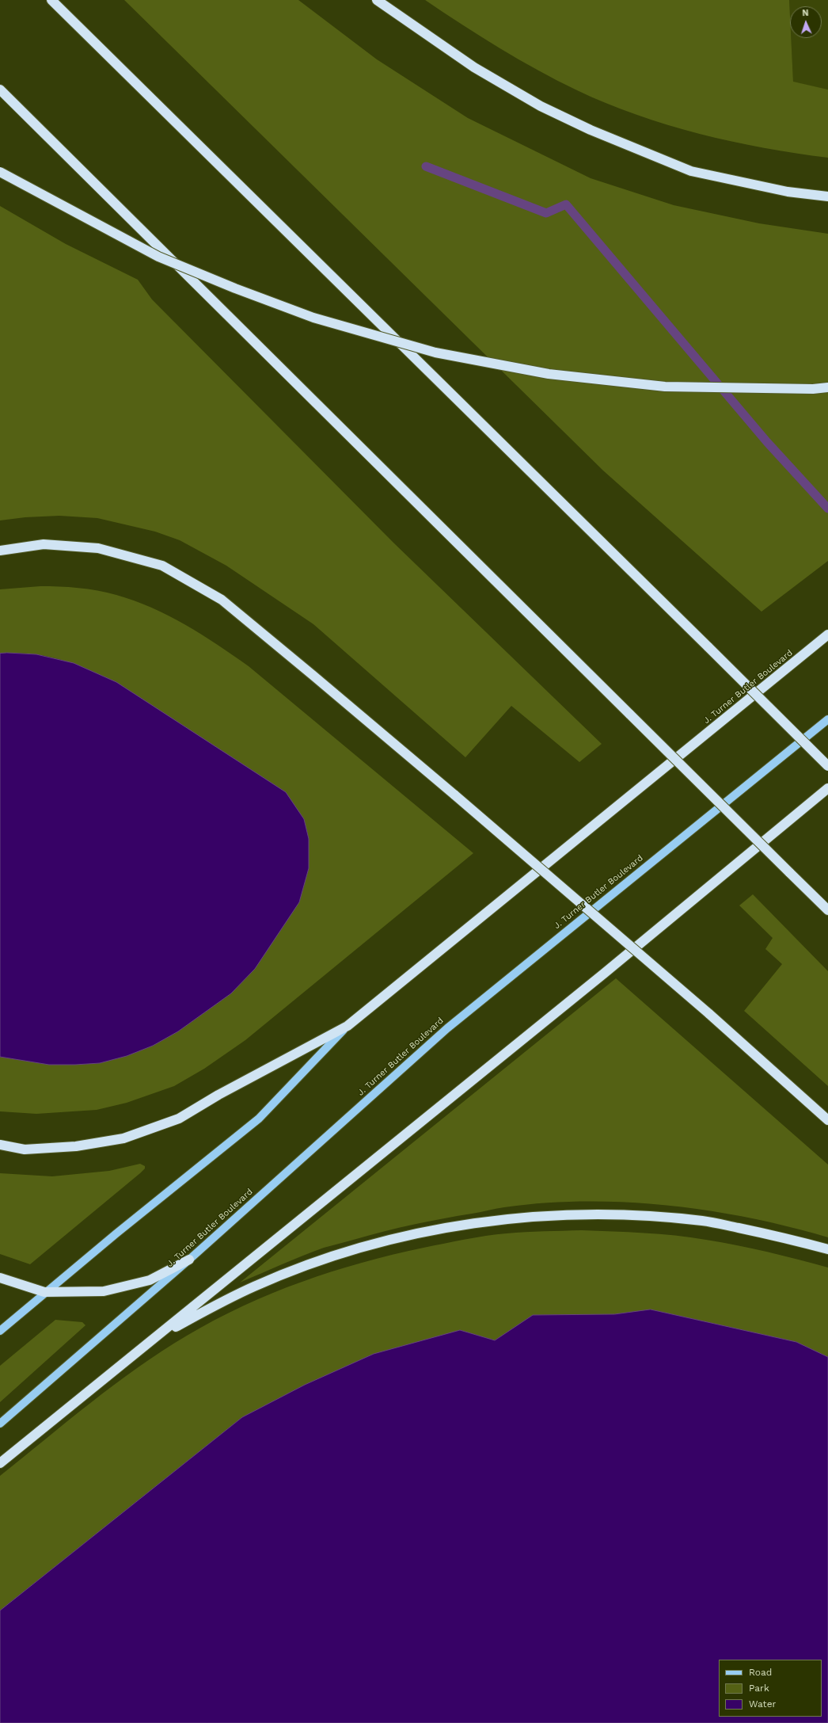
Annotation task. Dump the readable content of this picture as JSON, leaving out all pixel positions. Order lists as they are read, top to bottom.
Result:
{
  "streets": {
    "highway": ["J. Turner Butler Boulevard"]
  },
  "legend": ["Road", "Park", "Water"],
  "north": "top"
}
